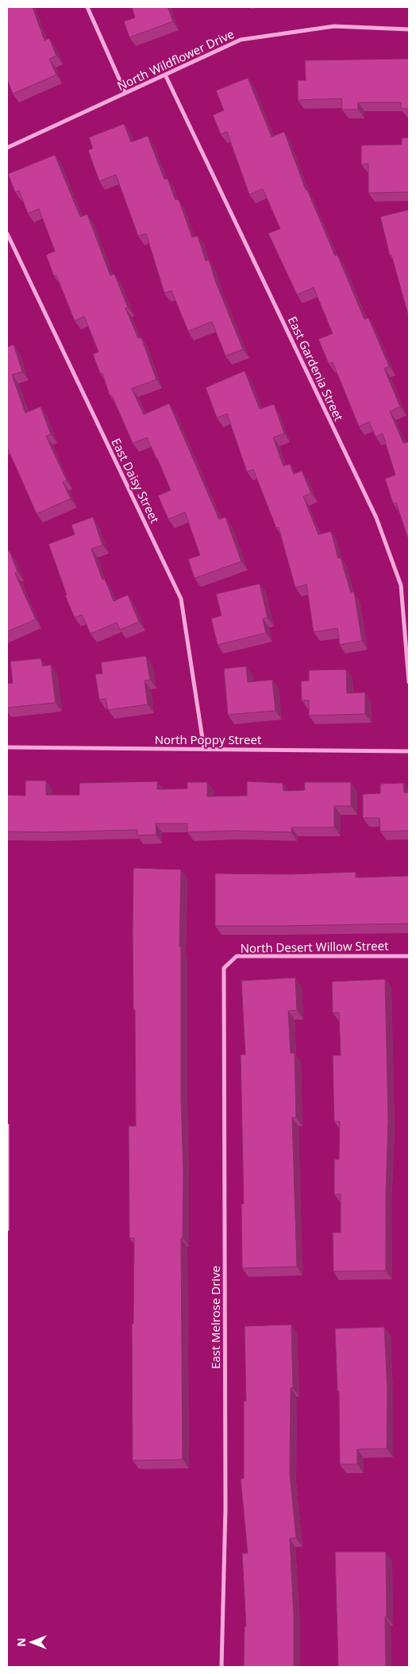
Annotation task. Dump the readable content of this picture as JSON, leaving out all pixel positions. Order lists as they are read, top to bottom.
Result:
{
  "streets": {
    "street": [
      "North Wildflower Drive",
      "East Gardenia Street",
      "East Daisy Street",
      "North Poppy Street",
      "North Desert Willow Street",
      "East Melrose Drive"
    ]
  },
  "crossings": [
    ["North Wildflower Drive", "East Gardenia Street"],
    ["East Daisy Street", "North Poppy Street"],
    ["North Desert Willow Street", "East Melrose Drive"]
  ],
  "north": "left"
}
